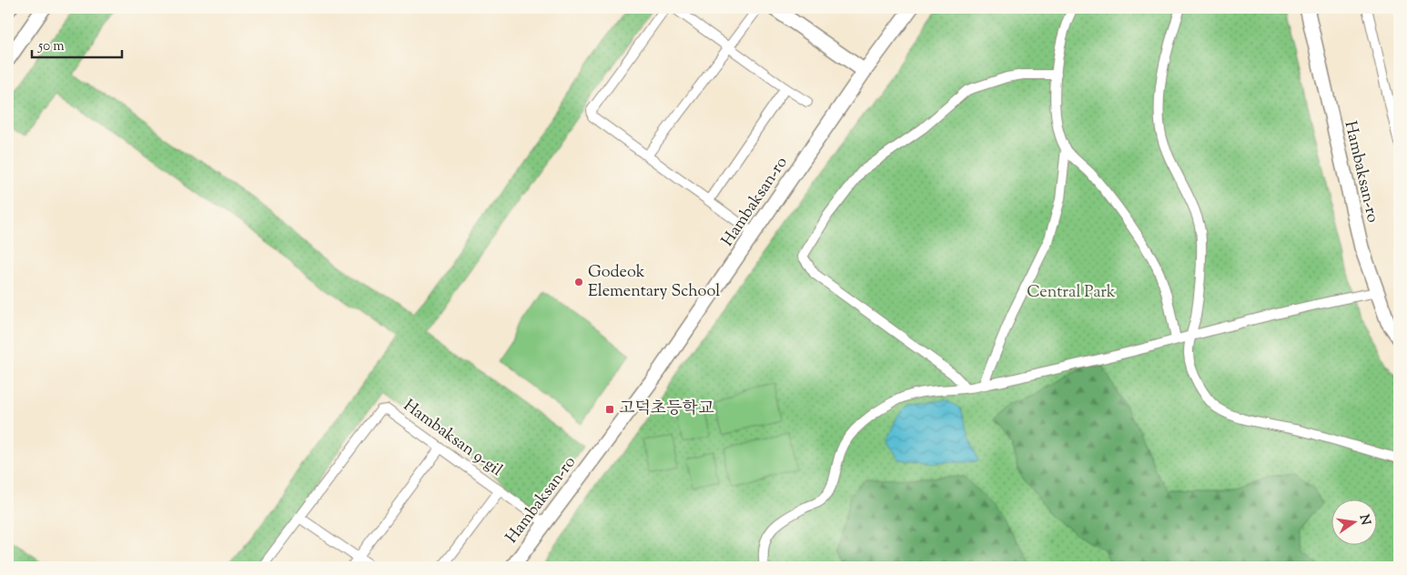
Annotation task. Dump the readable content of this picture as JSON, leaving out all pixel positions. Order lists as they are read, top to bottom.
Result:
{
  "streets": {
    "street": ["Hambaksan-ro", "Hambaksan 9-gil"]
  },
  "parks": ["Central Park"],
  "places": {
    "other": ["Godeok Elementary School"],
    "transit": ["고덕초등학교"]
  },
  "scale_bar": "50 m",
  "north": "right"
}
